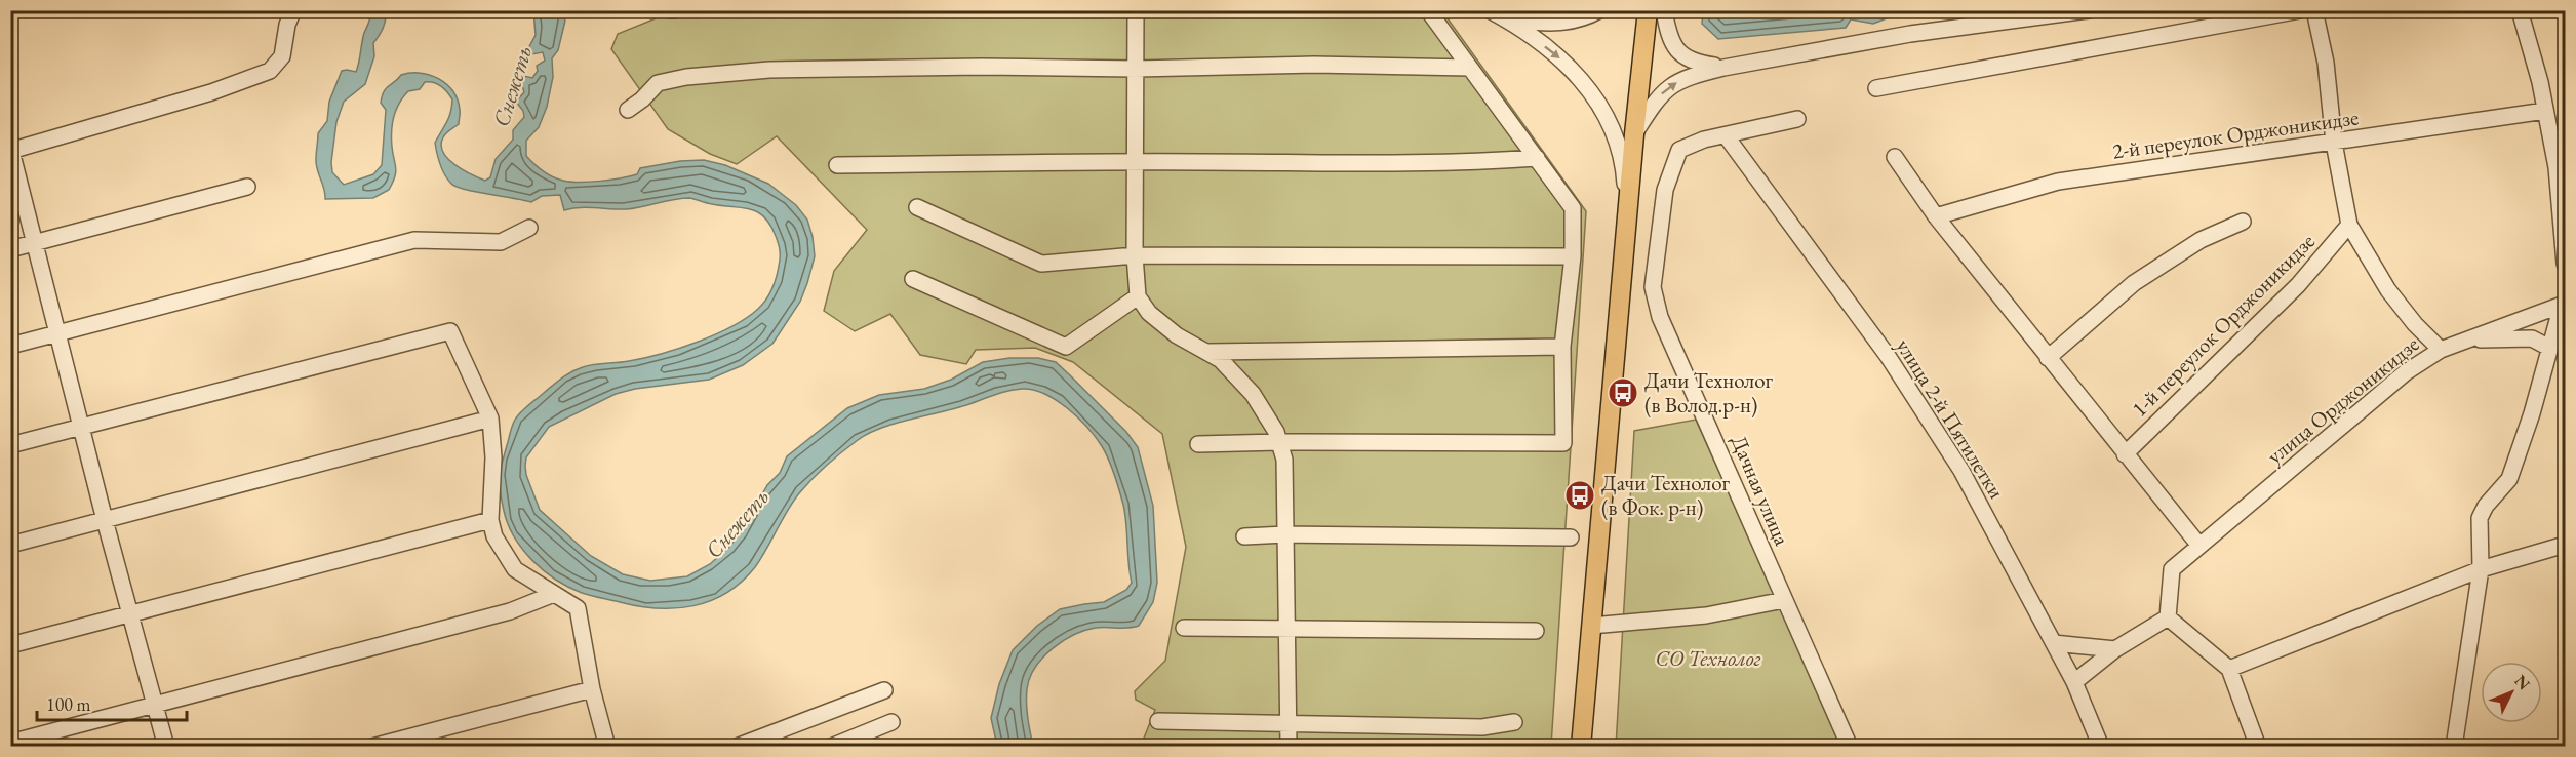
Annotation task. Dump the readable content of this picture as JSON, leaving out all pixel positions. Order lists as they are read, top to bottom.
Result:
{
  "streets": {
    "street": [
      "2-й переулок Орджоникидзе",
      "1-й переулок Орджоникидзе",
      "улица Орджоникидзе",
      "улица 2-й Пятилетки",
      "Дачная улица"
    ]
  },
  "crossings": [
    ["улица 2-й Пятилетки", "Дачная улица"]
  ],
  "water": ["Снежеть"],
  "parks": ["СО Технолог"],
  "places": {
    "bus stop": ["Дачи Технолог (в Волод.р-н)", "Дачи Технолог (в Фок. р-н)"]
  },
  "scale_bar": "100 m",
  "north": "top right"
}
